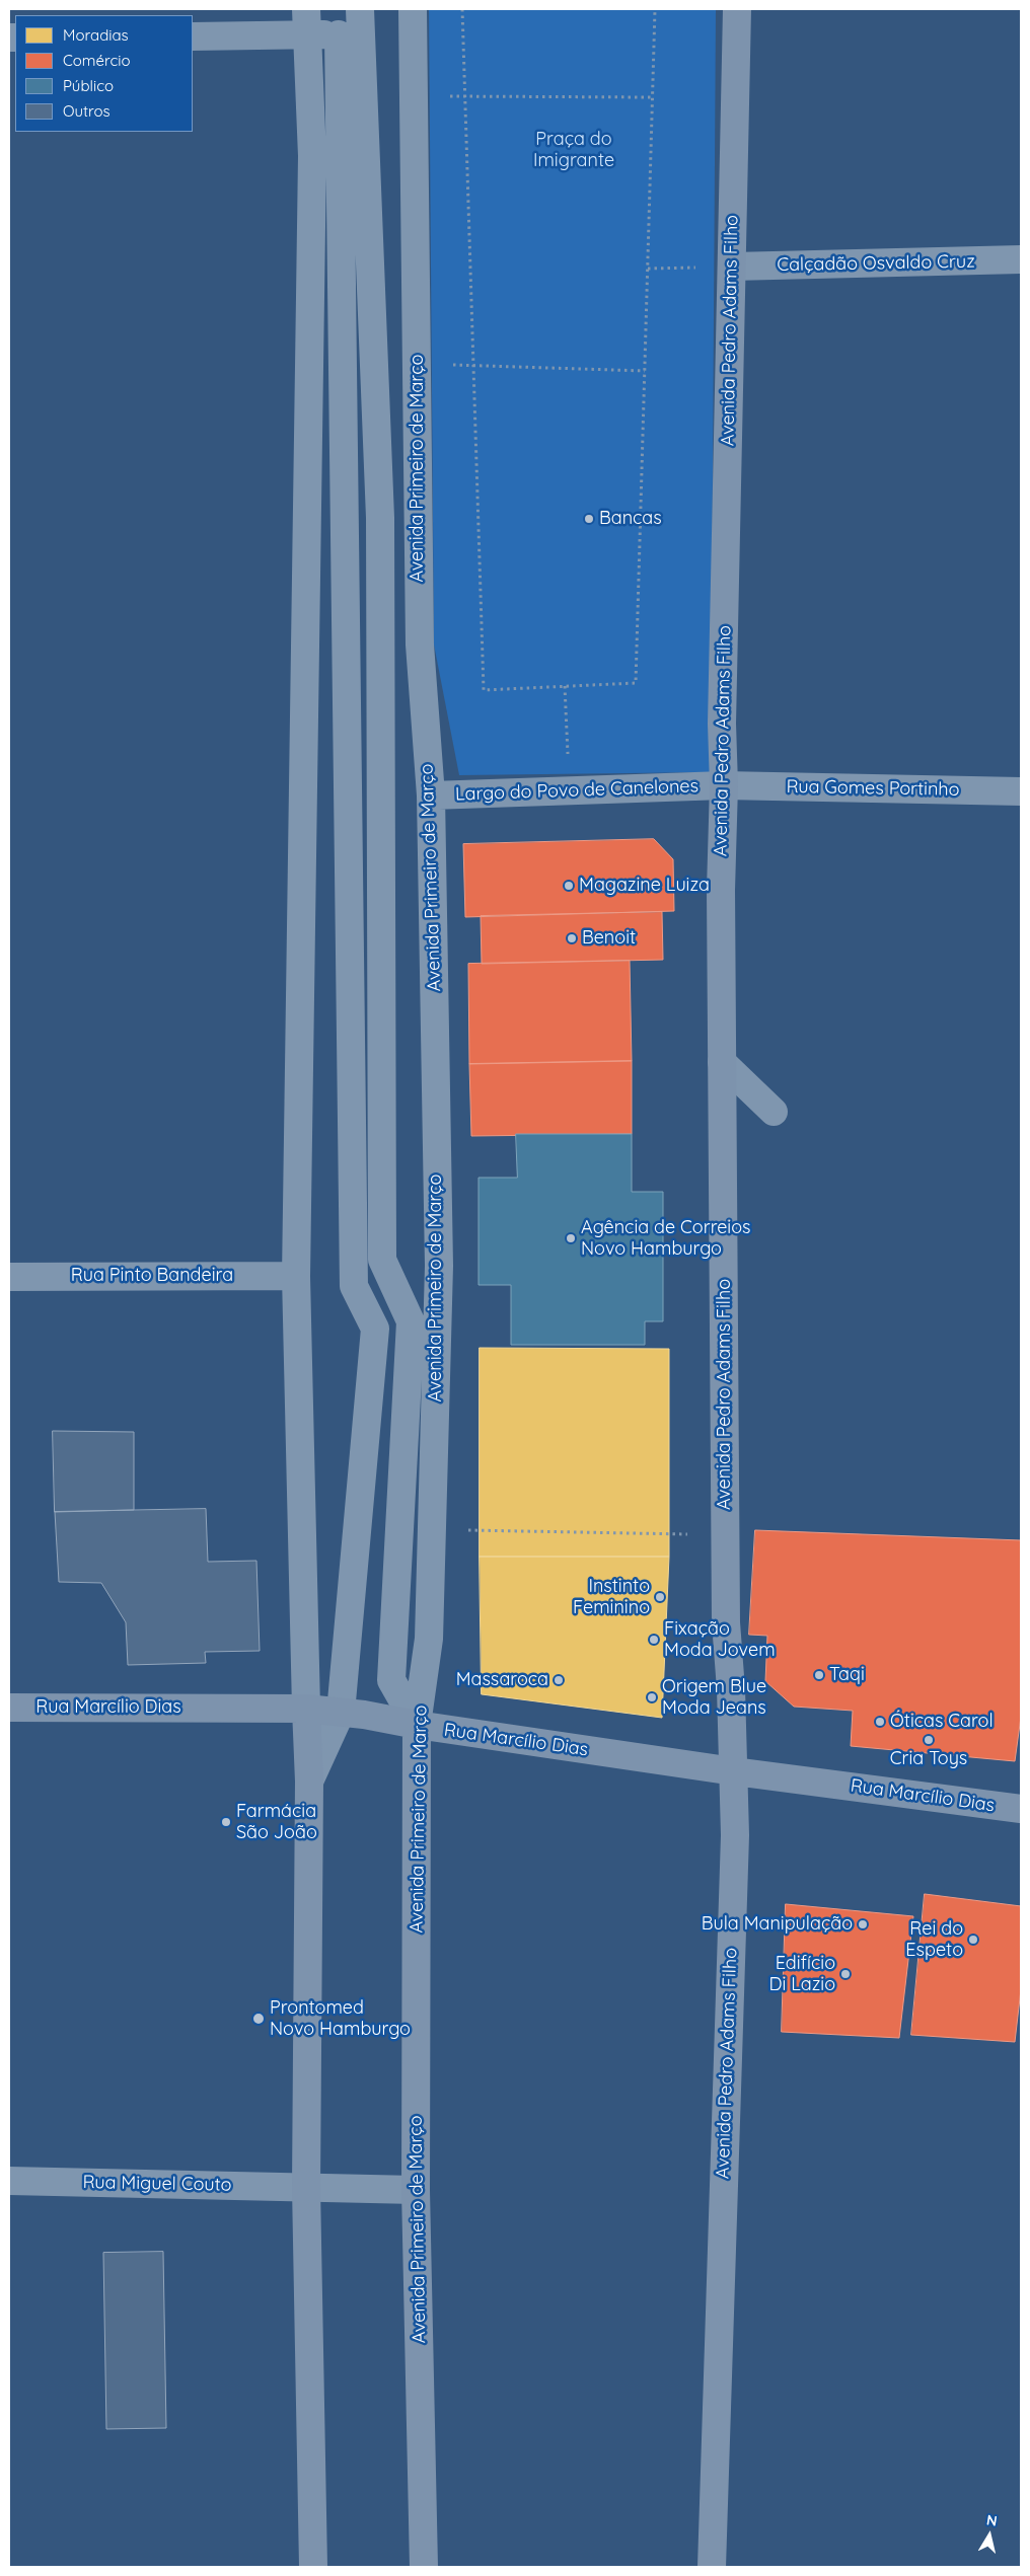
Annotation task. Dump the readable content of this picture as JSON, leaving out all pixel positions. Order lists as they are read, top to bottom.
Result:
{
  "streets": {
    "main road": ["Avenida Pedro Adams Filho", "Avenida Primeiro de Março", "Rua Marcílio Dias"],
    "street": [
      "Calçadão Osvaldo Cruz",
      "Rua Gomes Portinho",
      "Largo do Povo de Canelones",
      "Rua Pinto Bandeira",
      "Rua Miguel Couto"
    ]
  },
  "crossings": [
    ["Calçadão Osvaldo Cruz", "Avenida Pedro Adams Filho"],
    ["Avenida Pedro Adams Filho", "Rua Gomes Portinho"],
    ["Avenida Pedro Adams Filho", "Largo do Povo de Canelones"],
    ["Avenida Pedro Adams Filho", "Rua Marcílio Dias"],
    ["Avenida Primeiro de Março", "Largo do Povo de Canelones"],
    ["Avenida Primeiro de Março", "Rua Marcílio Dias"],
    ["Avenida Primeiro de Março", "Rua Miguel Couto"],
    ["Rua Gomes Portinho", "Largo do Povo de Canelones"]
  ],
  "parks": ["Praça do Imigrante"],
  "places": [
    "Bancas",
    "Magazine Luiza",
    "Benoit",
    "Agência de Correios Novo Hamburgo",
    "Instinto Feminino",
    "Fixação Moda Jovem",
    "Taqi",
    "Massaroca",
    "Origem Blue Moda Jeans",
    "Óticas Carol",
    "Cria Toys",
    "Farmácia São João",
    "Bula Manipulação",
    "Rei do Espeto",
    "Edifício Di Lazio",
    "Prontomed Novo Hamburgo"
  ],
  "legend": [
    "Moradias",
    "Comércio",
    "Público",
    "Outros"
  ],
  "north": "top"
}
